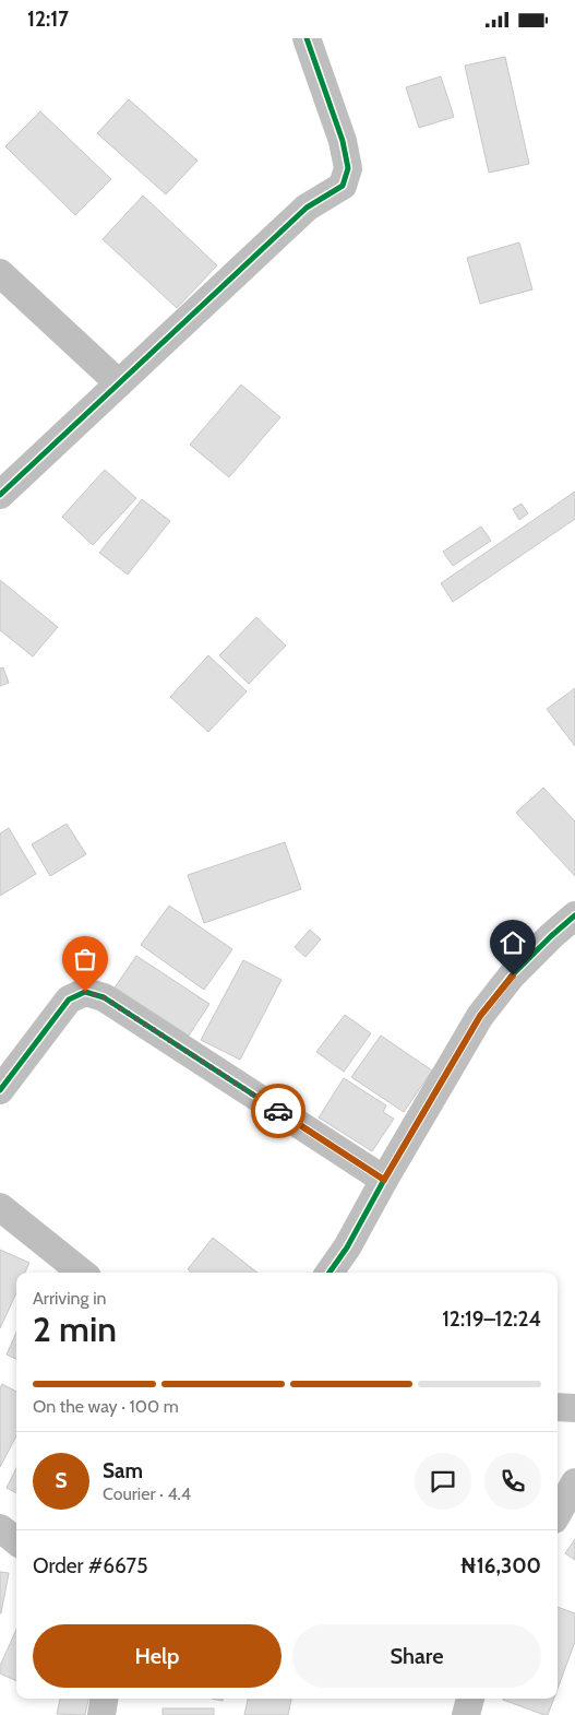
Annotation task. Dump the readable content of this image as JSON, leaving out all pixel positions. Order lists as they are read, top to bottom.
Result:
{
  "page": {
    "status": "12:17",
    "heading": ["2 min", "Arriving in", "12:19–12:24"],
    "panel": [
      "Sam",
      "Courier · 4.4",
      "Order #6675",
      "₦16,300"
    ],
    "bar": "On the way · 100 m",
    "round": "S",
    "buttons": ["Help", "Share"]
  }
}
